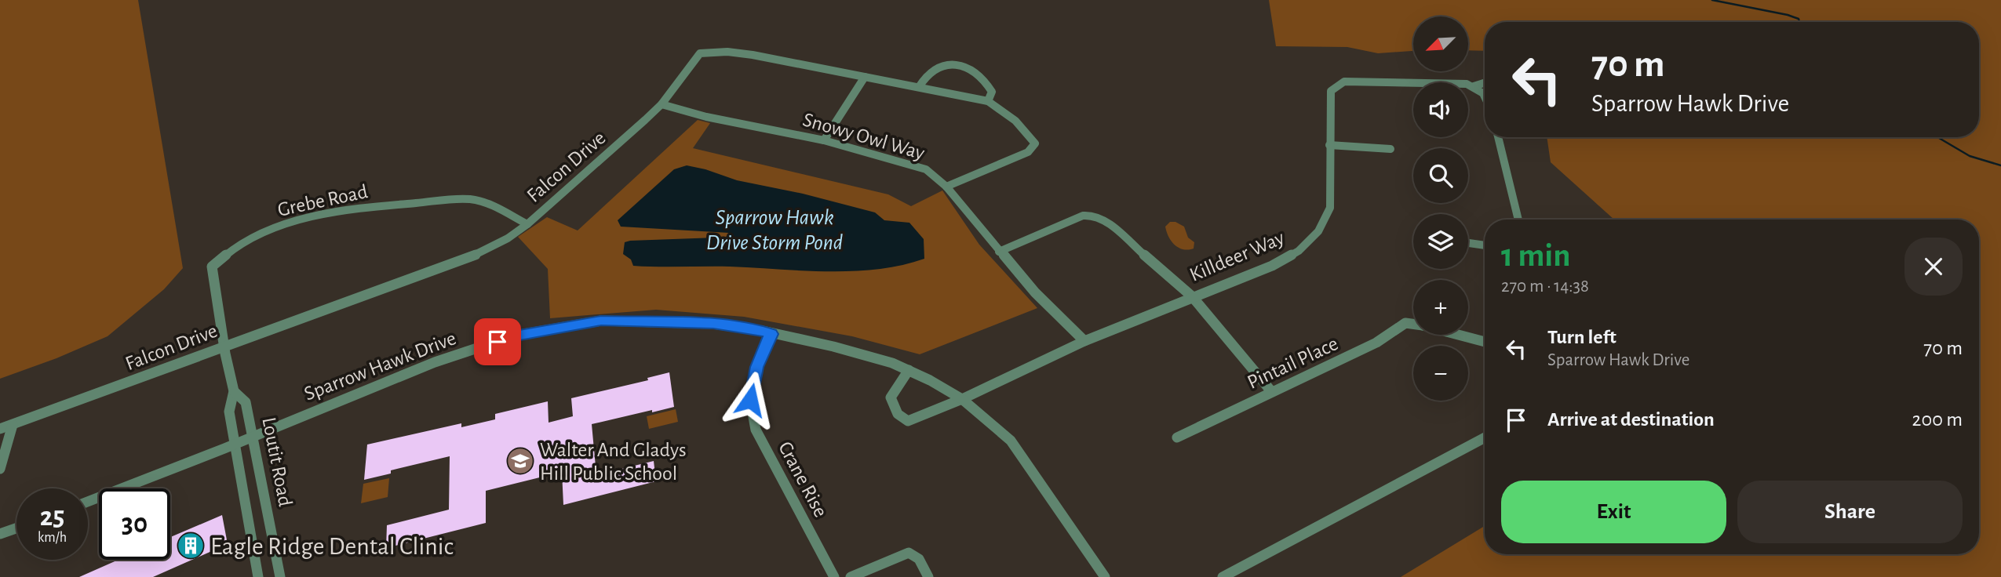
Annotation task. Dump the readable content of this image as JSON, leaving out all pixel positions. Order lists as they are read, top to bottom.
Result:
{
  "streets": {
    "street": [
      "Snowy Owl Way",
      "Falcon Drive",
      "Grebe Road",
      "Killdeer Way",
      "Pintail Place",
      "Sparrow Hawk Drive",
      "Loutit Road",
      "Crane Rise"
    ]
  },
  "crossings": [
    ["Snowy Owl Way", "Falcon Drive"],
    ["Snowy Owl Way", "Killdeer Way"],
    ["Falcon Drive", "Grebe Road"],
    ["Falcon Drive", "Loutit Road"],
    ["Grebe Road", "Loutit Road"],
    ["Killdeer Way", "Sparrow Hawk Drive"],
    ["Sparrow Hawk Drive", "Loutit Road"],
    ["Sparrow Hawk Drive", "Crane Rise"]
  ],
  "water": ["Sparrow Hawk Drive Storm Pond"],
  "places": {
    "school or university": ["Walter And Gladys Hill Public School"],
    "building": ["Eagle Ridge Dental Clinic"]
  },
  "north": "bottom left",
  "page": {
    "map_buttons": ["+", "−"],
    "turn": ["70 m", "Sparrow Hawk Drive"],
    "heading": ["1 min", "270 m · 14:38"],
    "list": [
      {
        "name": "Turn left",
        "note": "Sparrow Hawk Drive",
        "value": "70 m"
      },
      {
        "name": "Arrive at destination",
        "value": "200 m"
      }
    ],
    "buttons": ["Exit", "Share"],
    "speed": "25 km/h",
    "limit": "30"
  }
}
